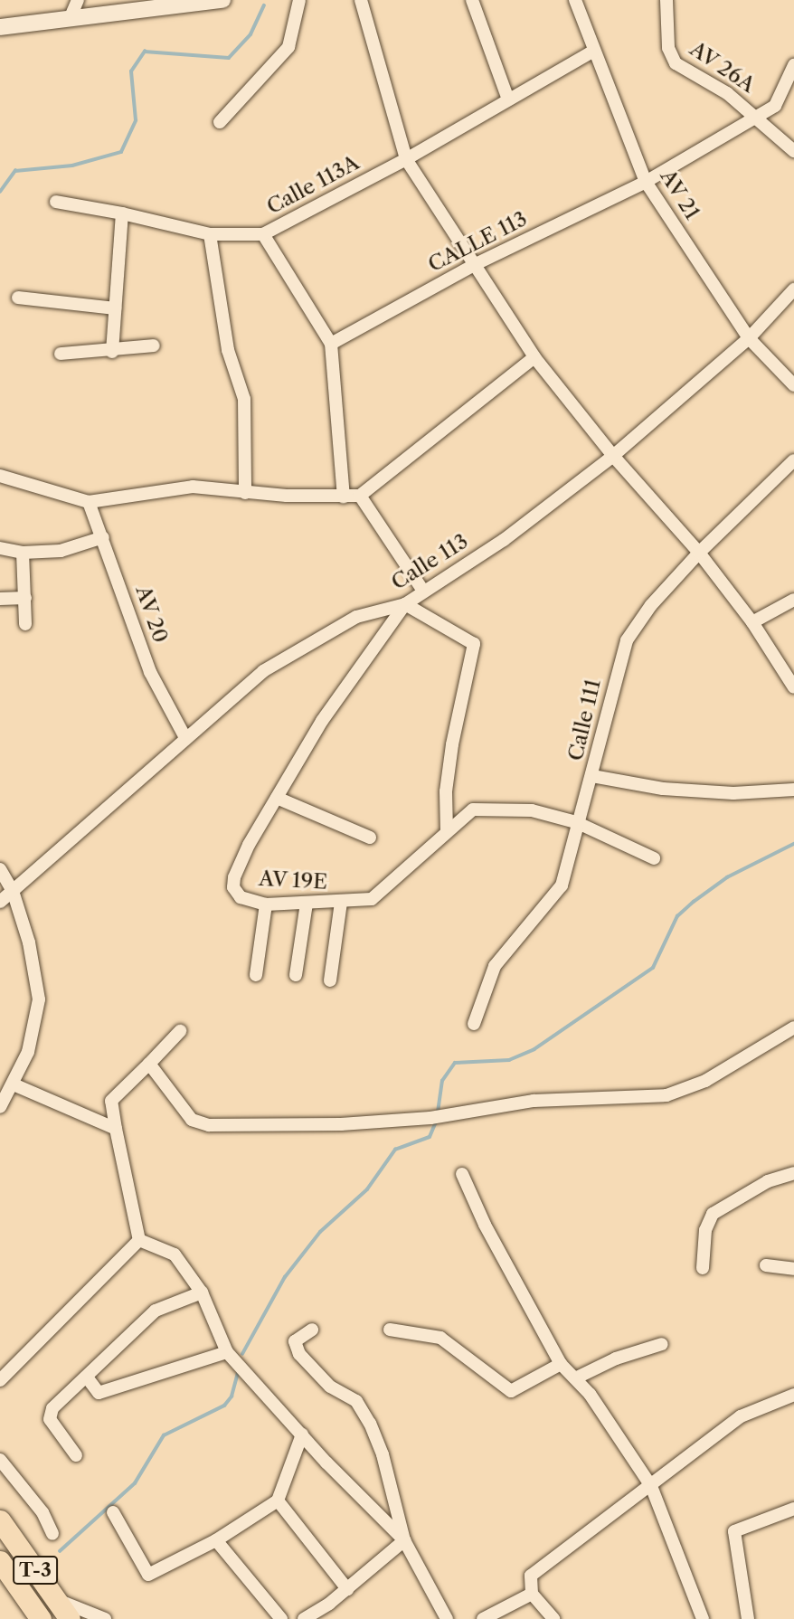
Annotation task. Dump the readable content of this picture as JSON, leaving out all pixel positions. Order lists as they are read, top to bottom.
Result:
{
  "streets": {
    "main road": ["T-3"],
    "street": [
      "AV 26A",
      "Calle 113A",
      "AV 21",
      "CALLE 113",
      "Calle 113",
      "AV 20",
      "Calle 111",
      "AV 19E"
    ]
  },
  "crossings": [
    ["AV 26A", "CALLE 113"],
    ["Calle 113A", "AV 21"],
    ["AV 21", "CALLE 113"],
    ["AV 21", "Calle 113"],
    ["Calle 113", "AV 20"],
    ["Calle 113", "AV 19E"],
    ["Calle 111", "AV 19E"]
  ]
}
